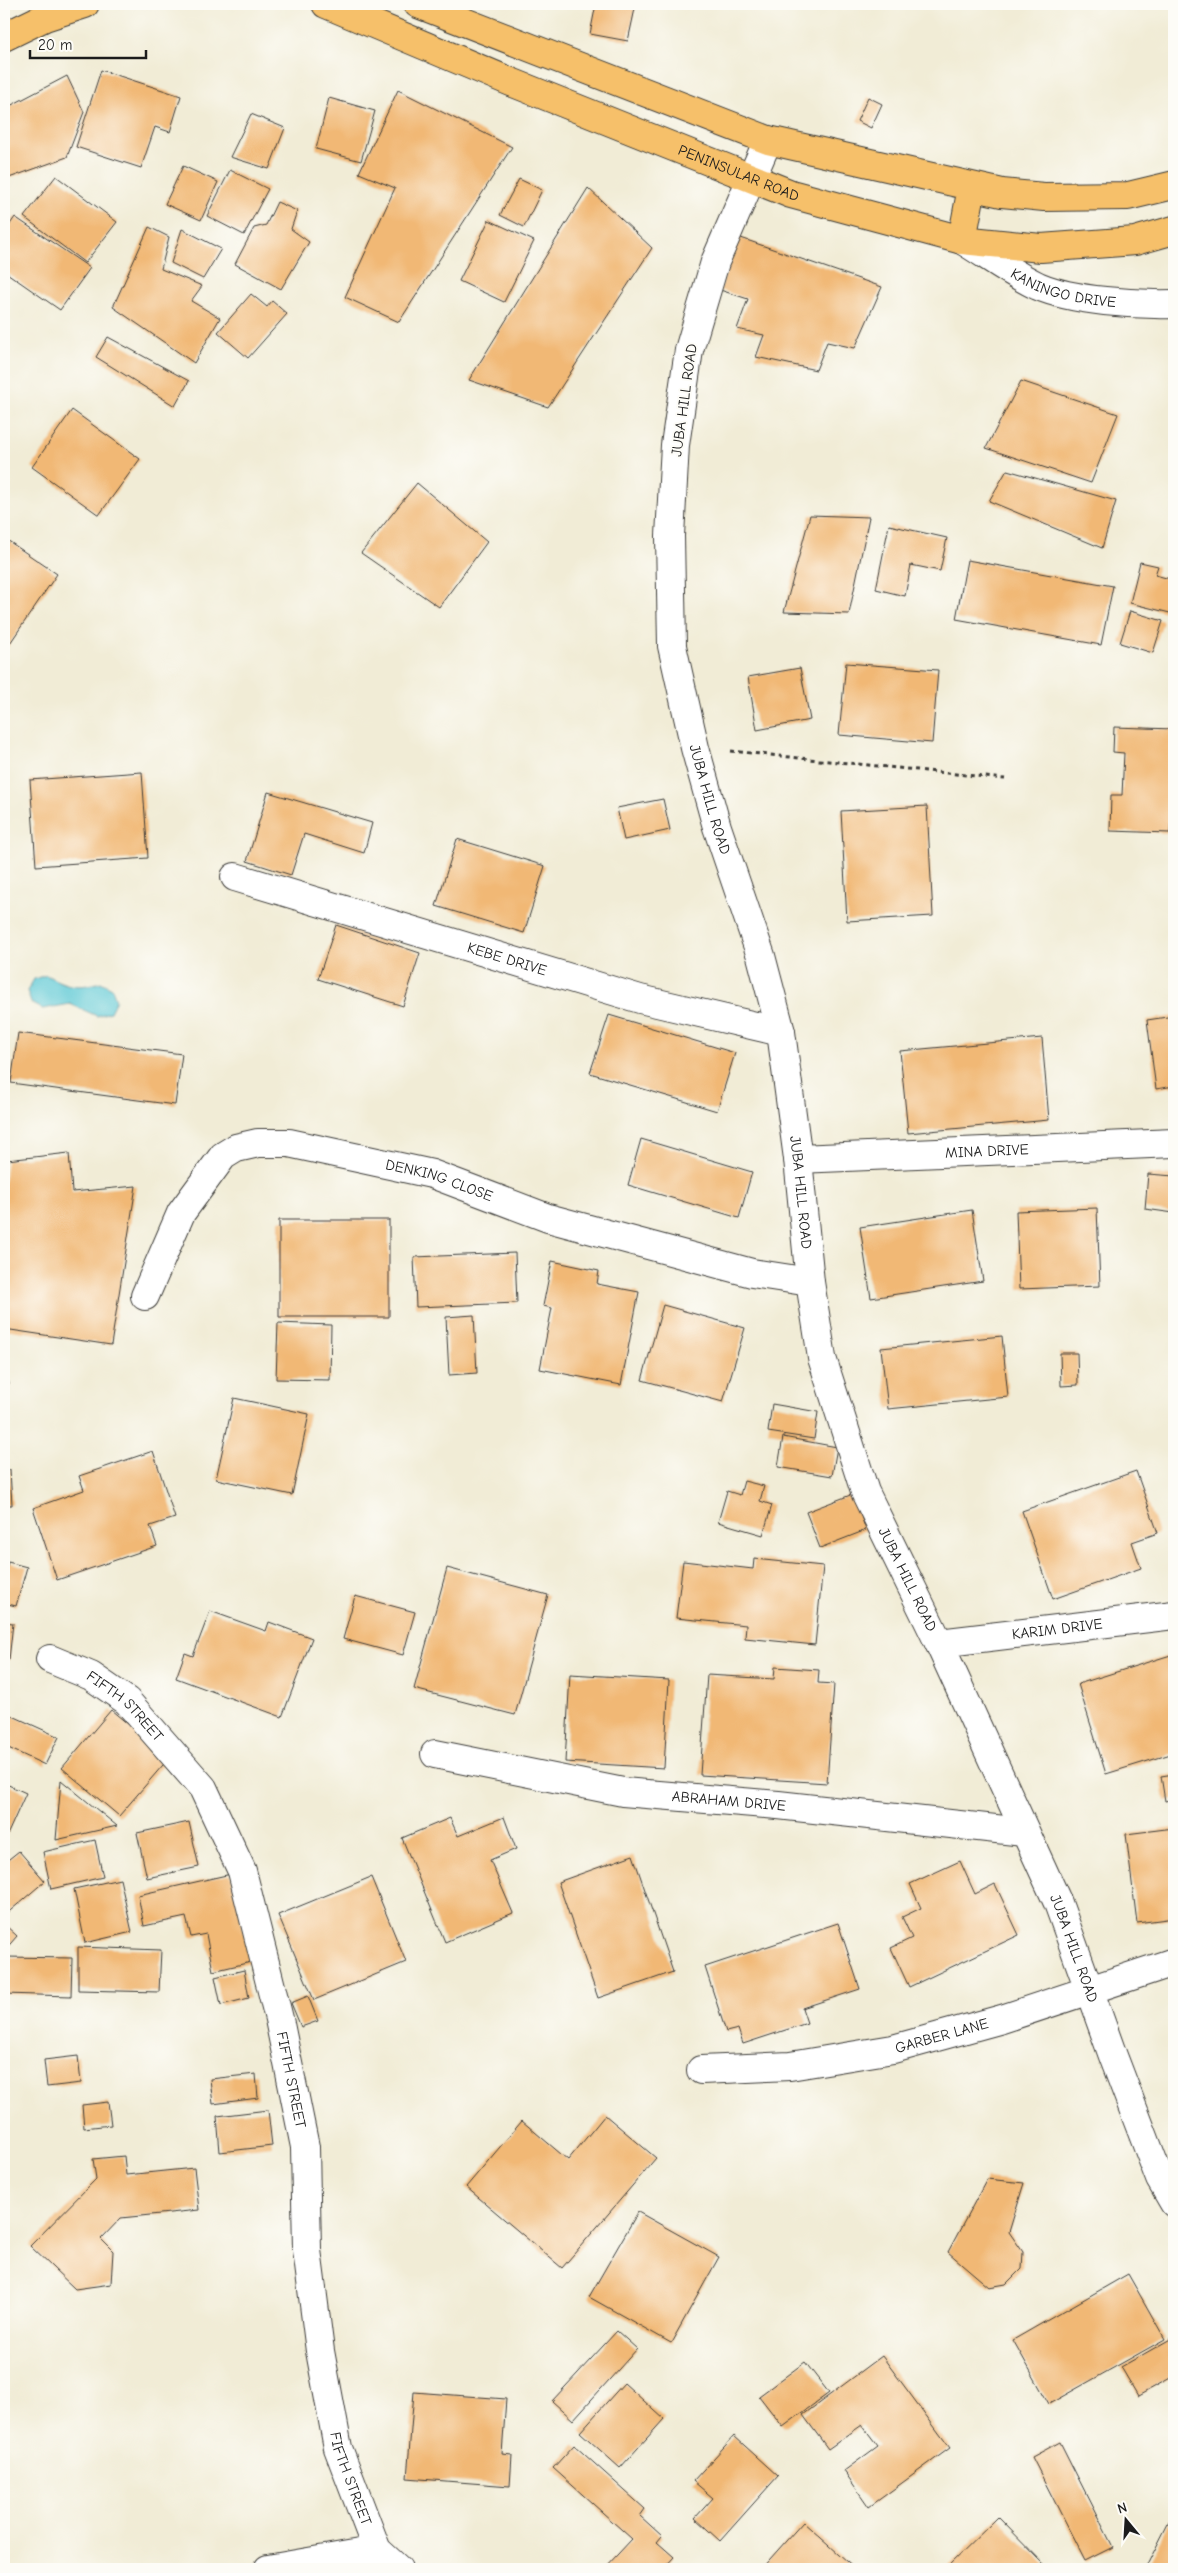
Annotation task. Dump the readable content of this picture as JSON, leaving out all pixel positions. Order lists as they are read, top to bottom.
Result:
{
  "streets": {
    "main road": ["PENINSULAR ROAD"],
    "street": [
      "KANINGO DRIVE",
      "JUBA HILL ROAD",
      "KEBE DRIVE",
      "MINA DRIVE",
      "DENKING CLOSE",
      "KARIM DRIVE",
      "FIFTH STREET",
      "ABRAHAM DRIVE",
      "GARBER LANE"
    ]
  },
  "crossings": [
    ["PENINSULAR ROAD", "KANINGO DRIVE"],
    ["PENINSULAR ROAD", "JUBA HILL ROAD"],
    ["JUBA HILL ROAD", "KEBE DRIVE"],
    ["JUBA HILL ROAD", "MINA DRIVE"],
    ["JUBA HILL ROAD", "DENKING CLOSE"],
    ["JUBA HILL ROAD", "KARIM DRIVE"],
    ["JUBA HILL ROAD", "ABRAHAM DRIVE"],
    ["JUBA HILL ROAD", "GARBER LANE"]
  ],
  "scale_bar": "20 m",
  "north": "top"
}
